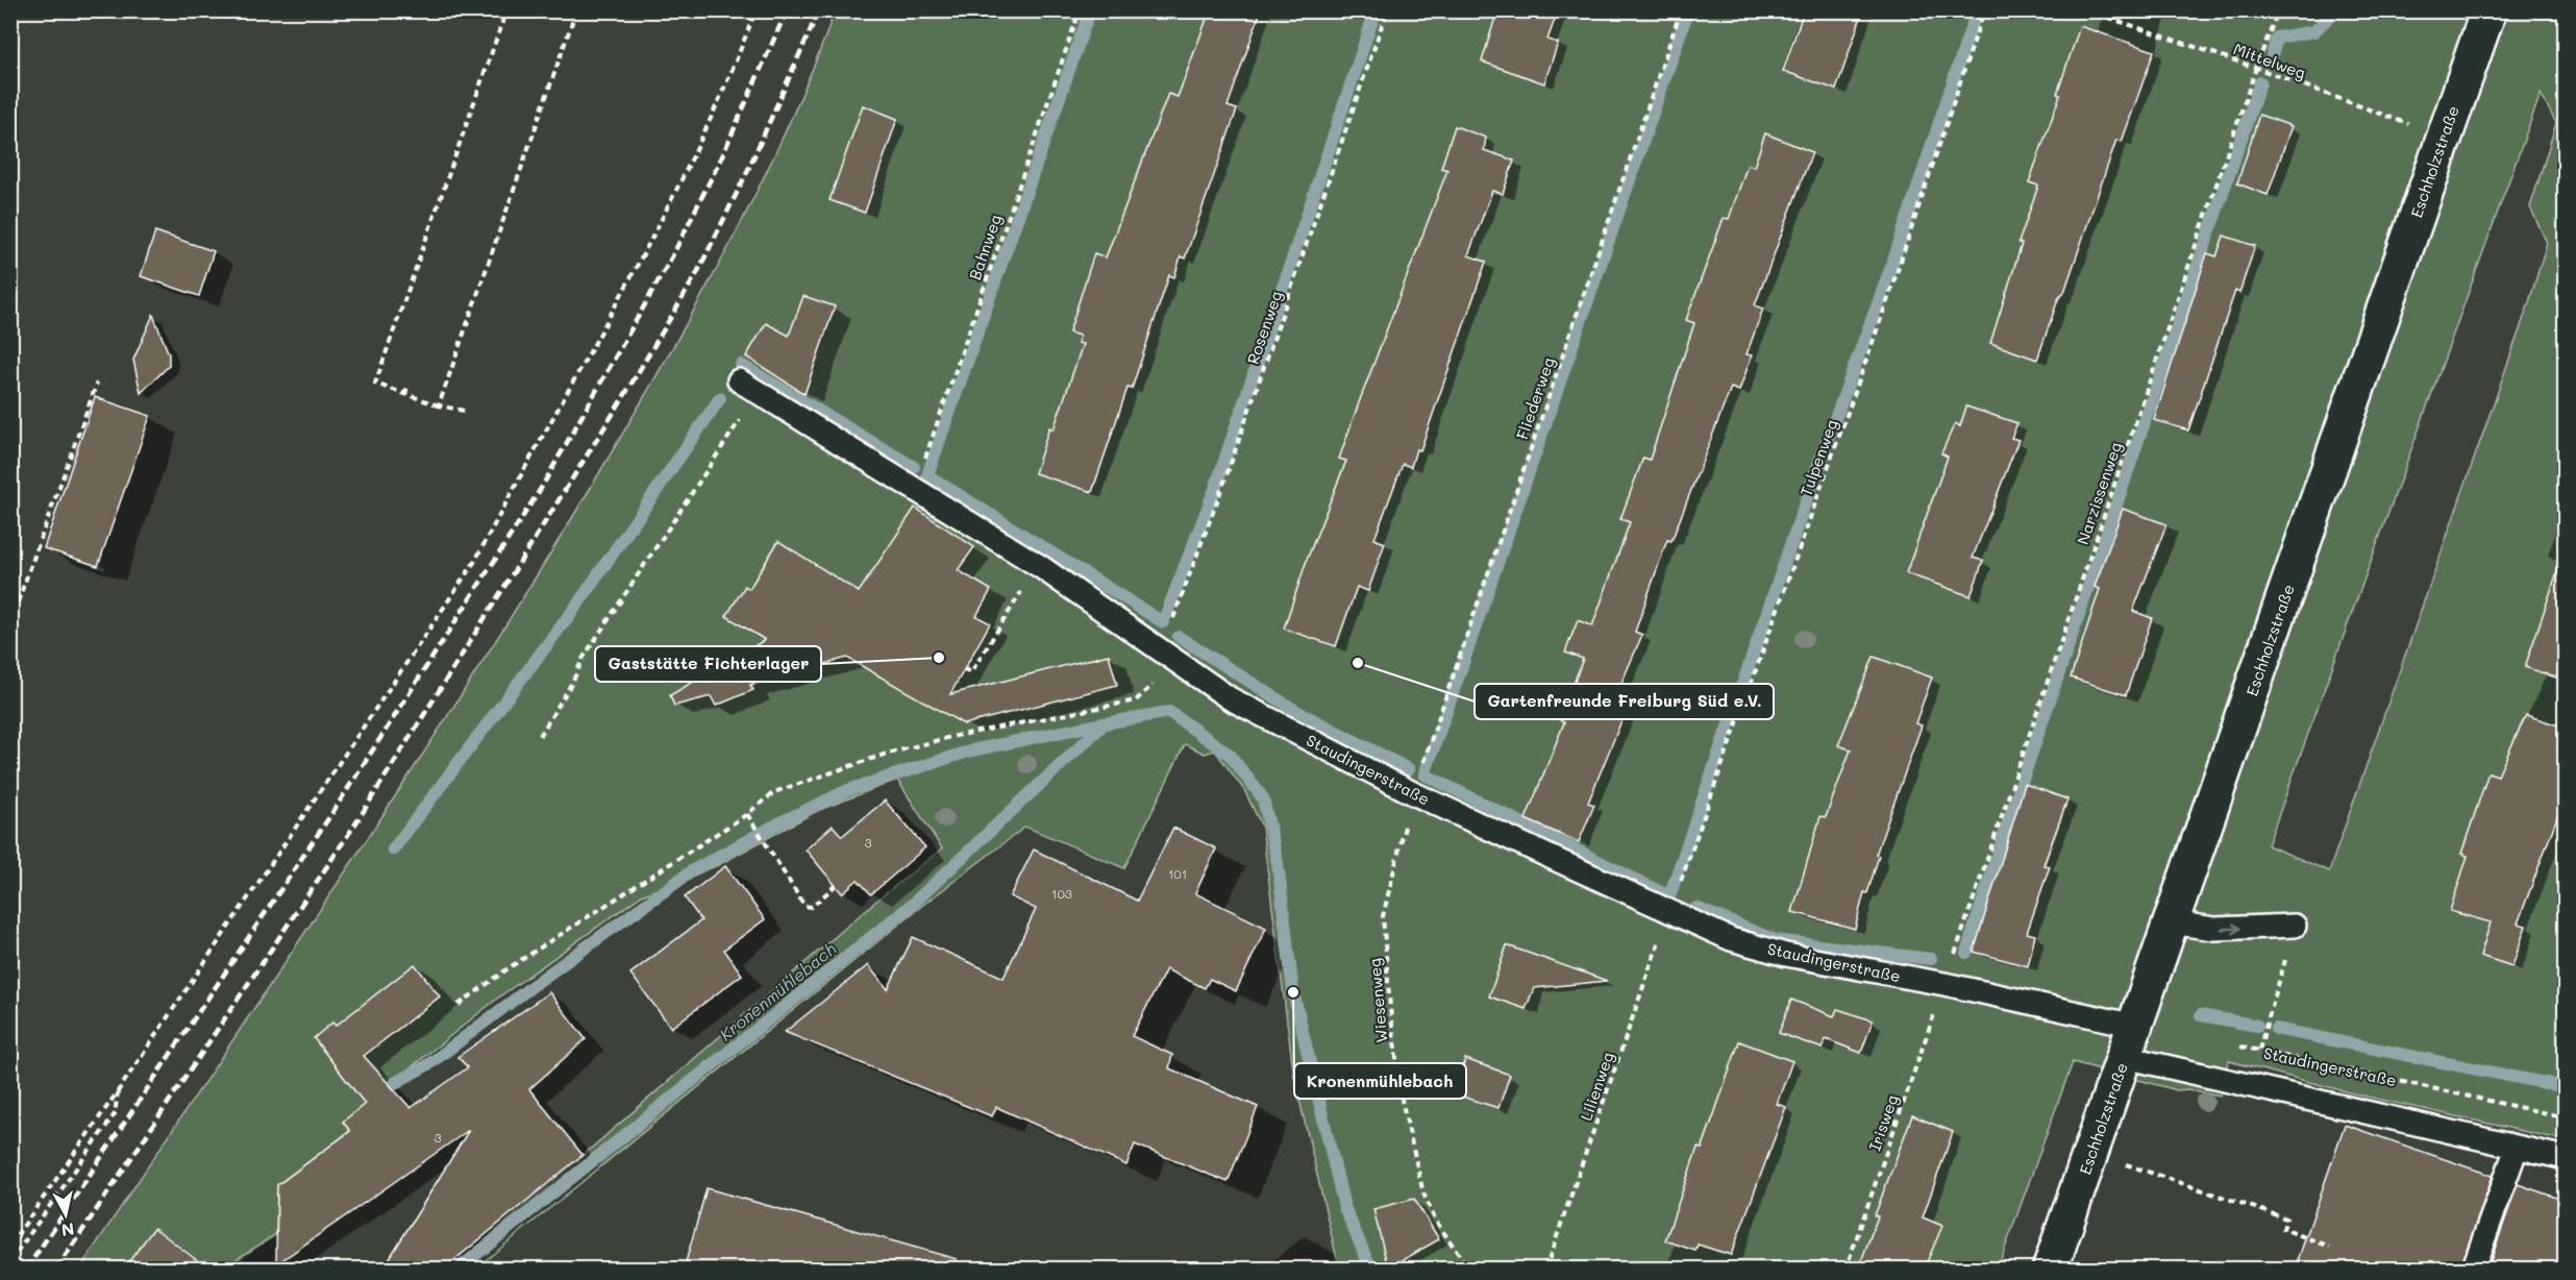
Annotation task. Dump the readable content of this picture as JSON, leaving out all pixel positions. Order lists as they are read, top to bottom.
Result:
{
  "streets": {
    "main road": ["Eschholzstraße"],
    "lane": ["Staudingerstraße"],
    "path": [
      "Mittelweg",
      "Bahnweg",
      "Rosenweg",
      "Fliederweg",
      "Tulpenweg",
      "Narzissenweg",
      "Wiesenweg",
      "Lilienweg",
      "Irisweg"
    ]
  },
  "crossings": [
    ["Mittelweg", "Eschholzstraße"],
    ["Mittelweg", "Narzissenweg"],
    ["Eschholzstraße", "Staudingerstraße"],
    ["Bahnweg", "Staudingerstraße"],
    ["Rosenweg", "Staudingerstraße"],
    ["Fliederweg", "Staudingerstraße"],
    ["Fliederweg", "Wiesenweg"],
    ["Tulpenweg", "Staudingerstraße"],
    ["Tulpenweg", "Lilienweg"],
    ["Narzissenweg", "Staudingerstraße"],
    ["Narzissenweg", "Irisweg"],
    ["Staudingerstraße", "Wiesenweg"],
    ["Staudingerstraße", "Lilienweg"],
    ["Staudingerstraße", "Irisweg"]
  ],
  "water": ["Kronenmühlebach"],
  "places": ["Gaststätte Fichterlager", "Gartenfreunde Freiburg Süd e.V.", "Kronenmühlebach"],
  "house_numbers": [
    "3",
    "101",
    "103",
    "3"
  ],
  "north": "bottom"
}
